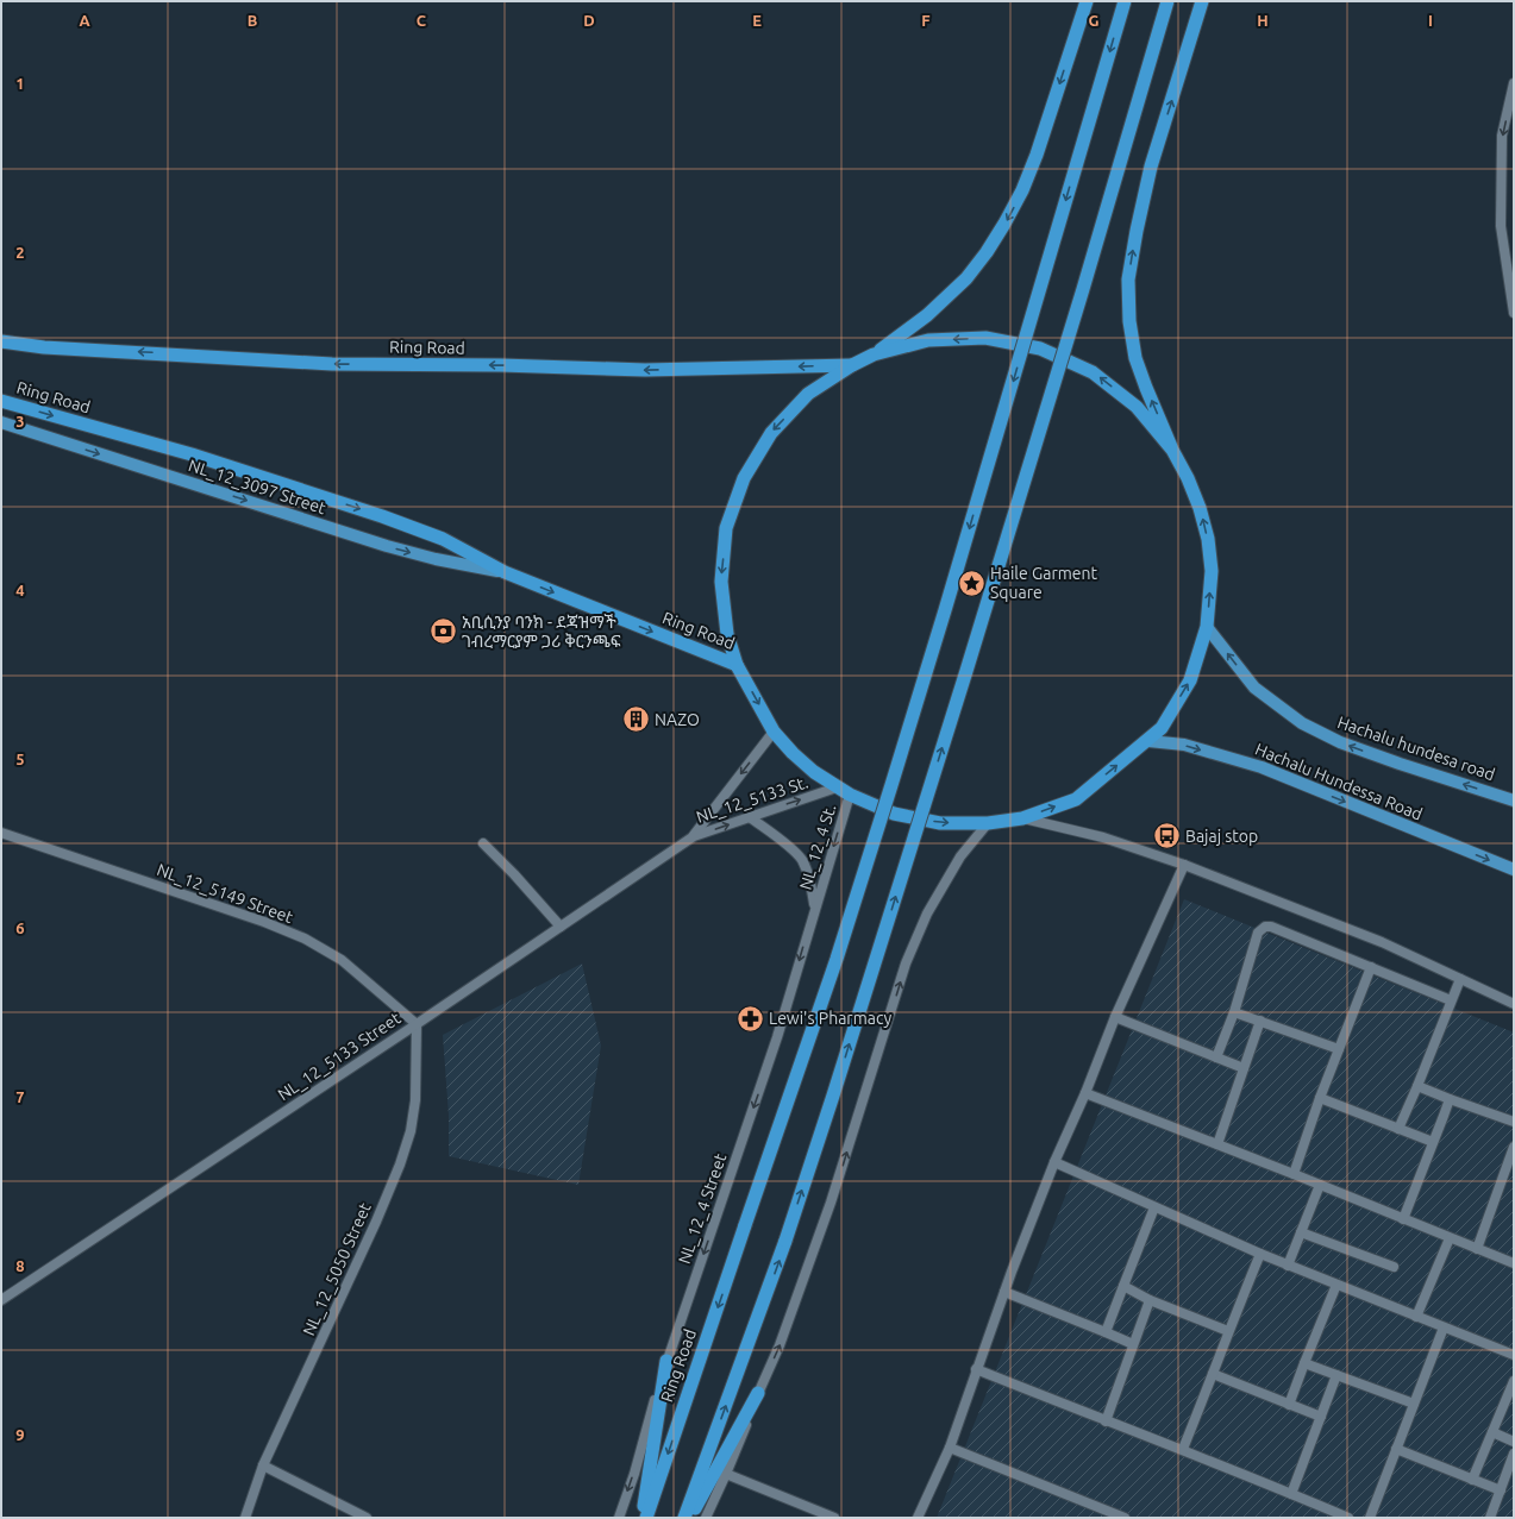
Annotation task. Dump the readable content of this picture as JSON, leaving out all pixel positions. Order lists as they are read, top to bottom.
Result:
{
  "streets": {
    "highway": ["Ring Road"],
    "main road": ["NL_12_3097 Street", "Hachalu hundesa road", "Hachalu Hundessa Road"],
    "street": [
      "NL_12_5133 St.",
      "NL_12_4 St.",
      "NL_12_5149 Street",
      "NL_12_5133 Street",
      "NL_12_4 Street",
      "NL_12_5050 Street"
    ]
  },
  "crossings": [
    ["Ring Road", "NL_12_3097 Street"],
    ["NL_12_5133 St.", "NL_12_5133 Street"],
    ["NL_12_4 St.", "NL_12_4 Street"],
    ["NL_12_5149 Street", "NL_12_5133 Street"],
    ["NL_12_5149 Street", "NL_12_5050 Street"],
    ["NL_12_5133 Street", "NL_12_5050 Street"]
  ],
  "one_way": [
    "NL_12_3097 Street",
    "Hachalu hundesa road",
    "Hachalu Hundessa Road",
    "NL_12_4 St.",
    "NL_12_4 Street"
  ],
  "places": {
    "place": ["Haile Garment Square"],
    "bank": ["አቢሲንያ ባንክ - ደጃዝማች ገብረማርያም ጋሪ ቅርንጫፍ"],
    "building": ["NAZO"],
    "bus stop": ["Bajaj stop"],
    "pharmacy": ["Lewi's Pharmacy"]
  },
  "grid": {
    "columns": [
      "A",
      "B",
      "C",
      "D",
      "E",
      "F",
      "G",
      "H",
      "I"
    ],
    "rows": [
      "1",
      "2",
      "3",
      "4",
      "5",
      "6",
      "7",
      "8",
      "9"
    ]
  }
}
